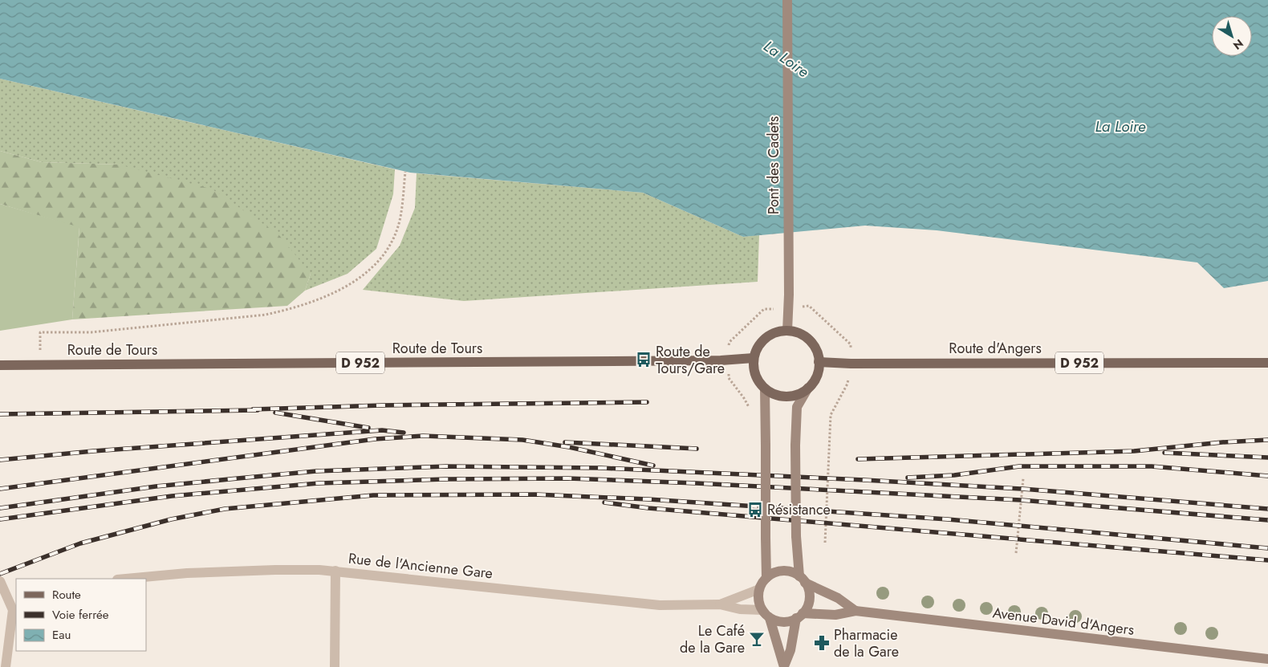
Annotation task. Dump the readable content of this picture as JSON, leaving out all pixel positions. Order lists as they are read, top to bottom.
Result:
{
  "streets": {
    "main road": [
      "Pont des Cadets",
      "Route de Tours",
      "Route d'Angers",
      "D 952",
      "Avenue David d'Angers"
    ],
    "street": ["Rue de l'Ancienne Gare"]
  },
  "crossings": [
    ["Pont des Cadets", "Route de Tours"],
    ["Pont des Cadets", "Route d'Angers"],
    ["Route de Tours", "Route d'Angers"],
    ["Rue de l'Ancienne Gare", "Avenue David d'Angers"]
  ],
  "water": ["La Loire"],
  "places": {
    "bus stop": ["Route de Tours/Gare", "Résistance"],
    "bar": ["Le Café de la Gare"],
    "pharmacy": ["Pharmacie de la Gare"]
  },
  "legend": ["Route", "Voie ferrée", "Eau"],
  "north": "bottom right"
}
